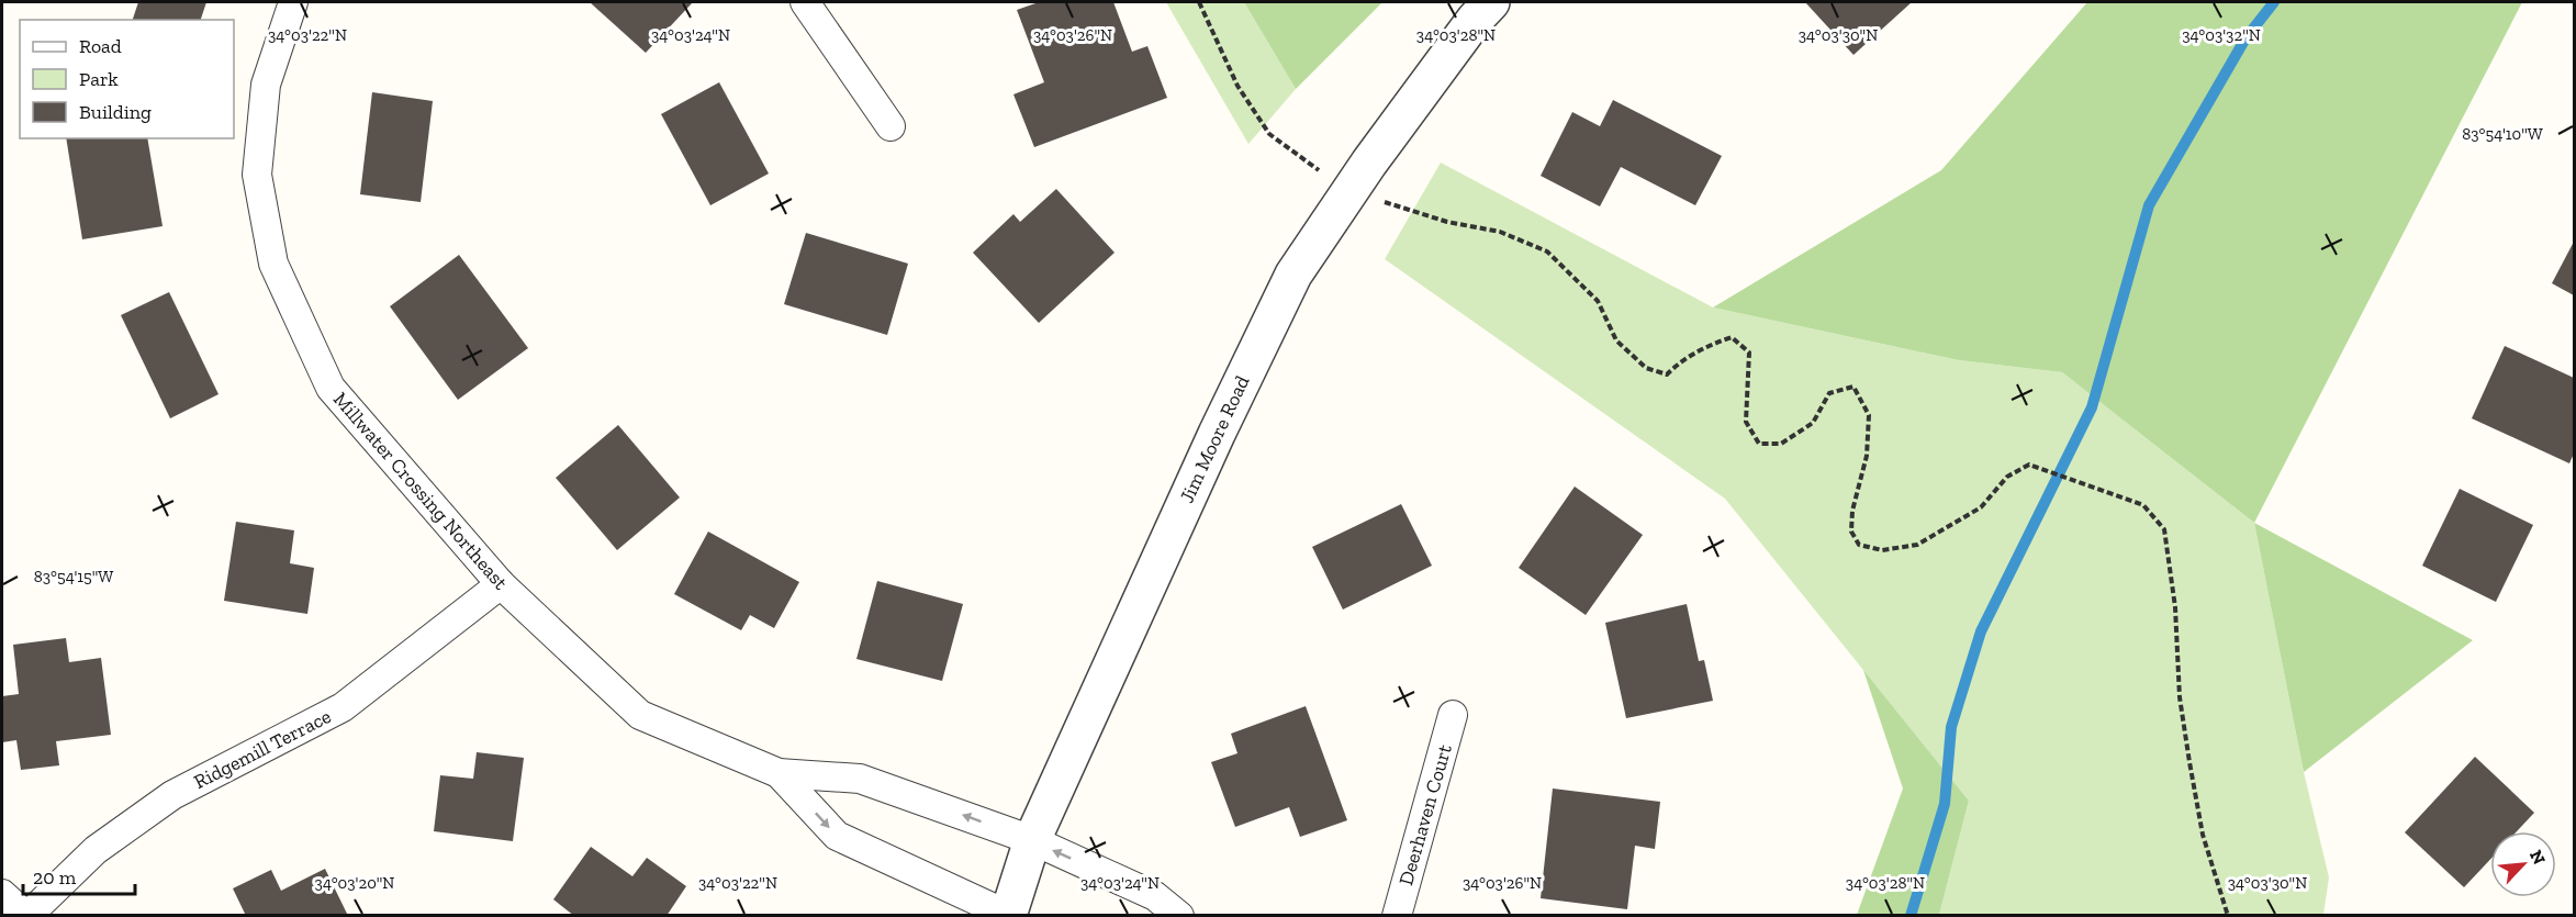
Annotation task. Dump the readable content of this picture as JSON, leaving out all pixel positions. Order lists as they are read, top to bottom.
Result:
{
  "streets": {
    "street": [
      "Jim Moore Road",
      "Millwater Crossing Northeast",
      "Ridgemill Terrace",
      "Deerhaven Court"
    ]
  },
  "crossings": [
    ["Jim Moore Road", "Millwater Crossing Northeast"],
    ["Millwater Crossing Northeast", "Ridgemill Terrace"]
  ],
  "legend": ["Road", "Park", "Building"],
  "scale_bar": "20 m",
  "north": "top right",
  "coordinates": [
    "34°03'22\"N",
    "34°03'24\"N",
    "34°03'26\"N",
    "34°03'28\"N",
    "34°03'30\"N",
    "34°03'32\"N",
    "83°54'10\"W",
    "83°54'15\"W",
    "34°03'20\"N"
  ]
}
